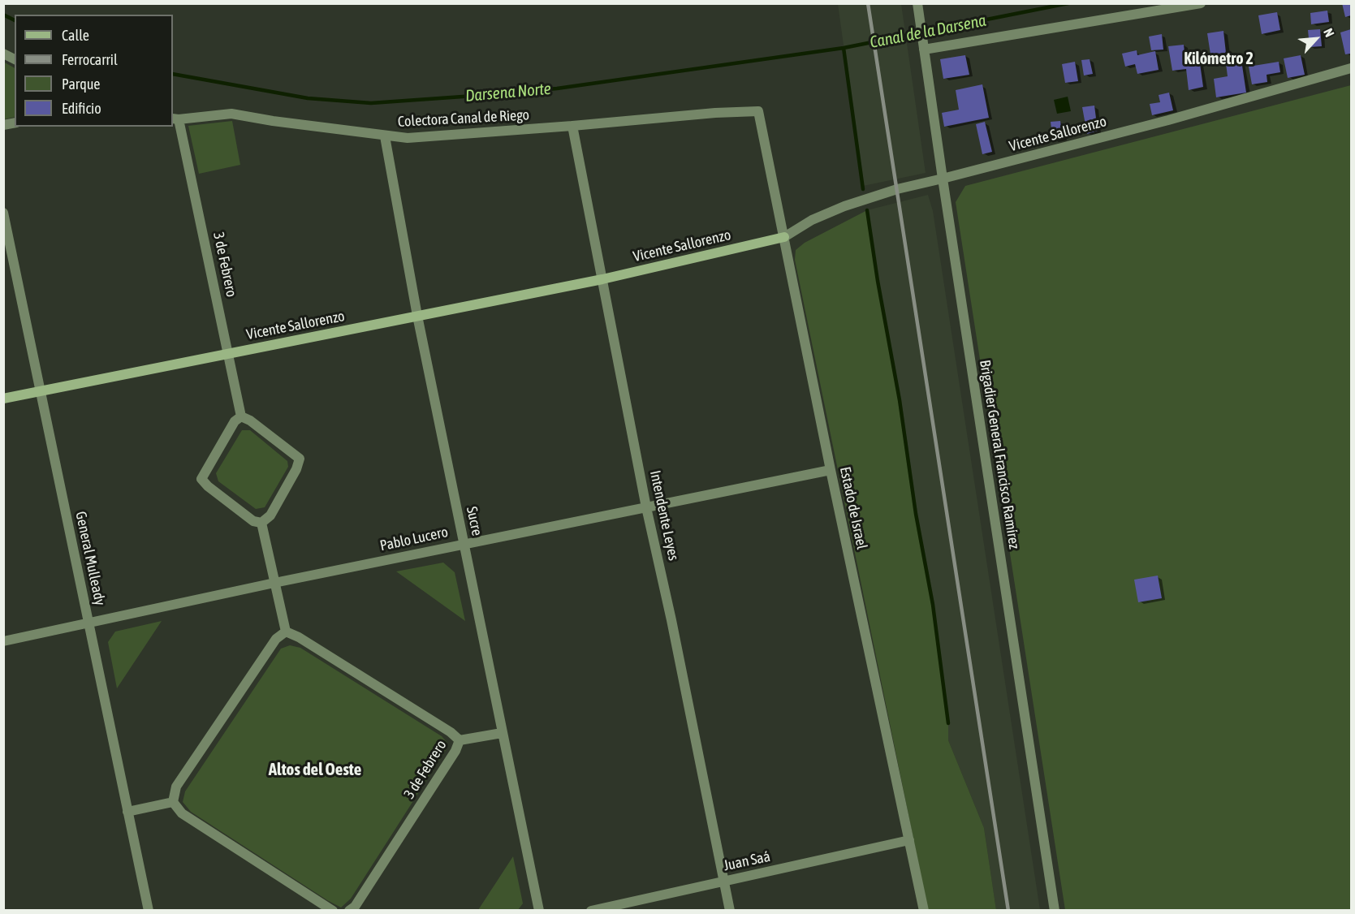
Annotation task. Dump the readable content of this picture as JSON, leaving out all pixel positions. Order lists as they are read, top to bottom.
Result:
{
  "streets": {
    "street": [
      "Colectora Canal de Riego",
      "Vicente Sallorenzo",
      "3 de Febrero",
      "Brigadier General Francisco Ramírez",
      "Estado de Israel",
      "Intendente Leyes",
      "Sucre",
      "Pablo Lucero",
      "General Mulleady",
      "Juan Saá"
    ]
  },
  "crossings": [
    ["Colectora Canal de Riego", "3 de Febrero"],
    ["Colectora Canal de Riego", "Estado de Israel"],
    ["Colectora Canal de Riego", "Intendente Leyes"],
    ["Colectora Canal de Riego", "Sucre"],
    ["Vicente Sallorenzo", "3 de Febrero"],
    ["Vicente Sallorenzo", "Brigadier General Francisco Ramírez"],
    ["Vicente Sallorenzo", "Estado de Israel"],
    ["Vicente Sallorenzo", "Intendente Leyes"],
    ["Vicente Sallorenzo", "Sucre"],
    ["Vicente Sallorenzo", "General Mulleady"],
    ["Estado de Israel", "Pablo Lucero"],
    ["Estado de Israel", "Juan Saá"],
    ["Intendente Leyes", "Pablo Lucero"],
    ["Intendente Leyes", "Juan Saá"],
    ["Sucre", "Pablo Lucero"],
    ["Pablo Lucero", "General Mulleady"]
  ],
  "districts": ["Kilómetro 2", "Altos del Oeste"],
  "water": ["Canal de la Darsena", "Darsena Norte"],
  "legend": [
    "Calle",
    "Ferrocarril",
    "Parque",
    "Edificio"
  ],
  "north": "top right"
}
